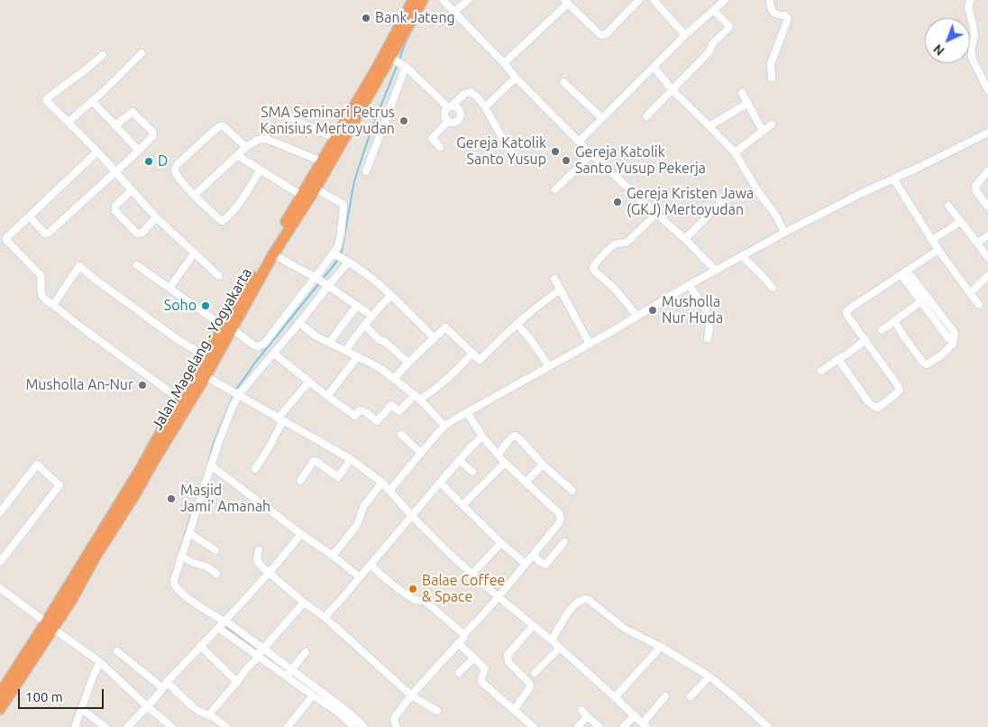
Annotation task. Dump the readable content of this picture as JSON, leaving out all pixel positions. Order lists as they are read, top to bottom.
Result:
{
  "streets": {
    "highway": ["Jalan Magelang - Yogyakarta"]
  },
  "places": [
    "Bank Jateng",
    "SMA Seminari Petrus Kanisius Mertoyudan",
    "Gereja Katolik Santo Yusup",
    "Gereja Katolik Santo Yusup Pekerja",
    "D",
    "Gereja Kristen Jawa (GKJ) Mertoyudan",
    "Soho",
    "Musholla Nur Huda",
    "Musholla An-Nur",
    "Masjid Jami' Amanah",
    "Balae Coffee & Space"
  ],
  "scale_bar": "100 m",
  "north": "bottom left"
}
